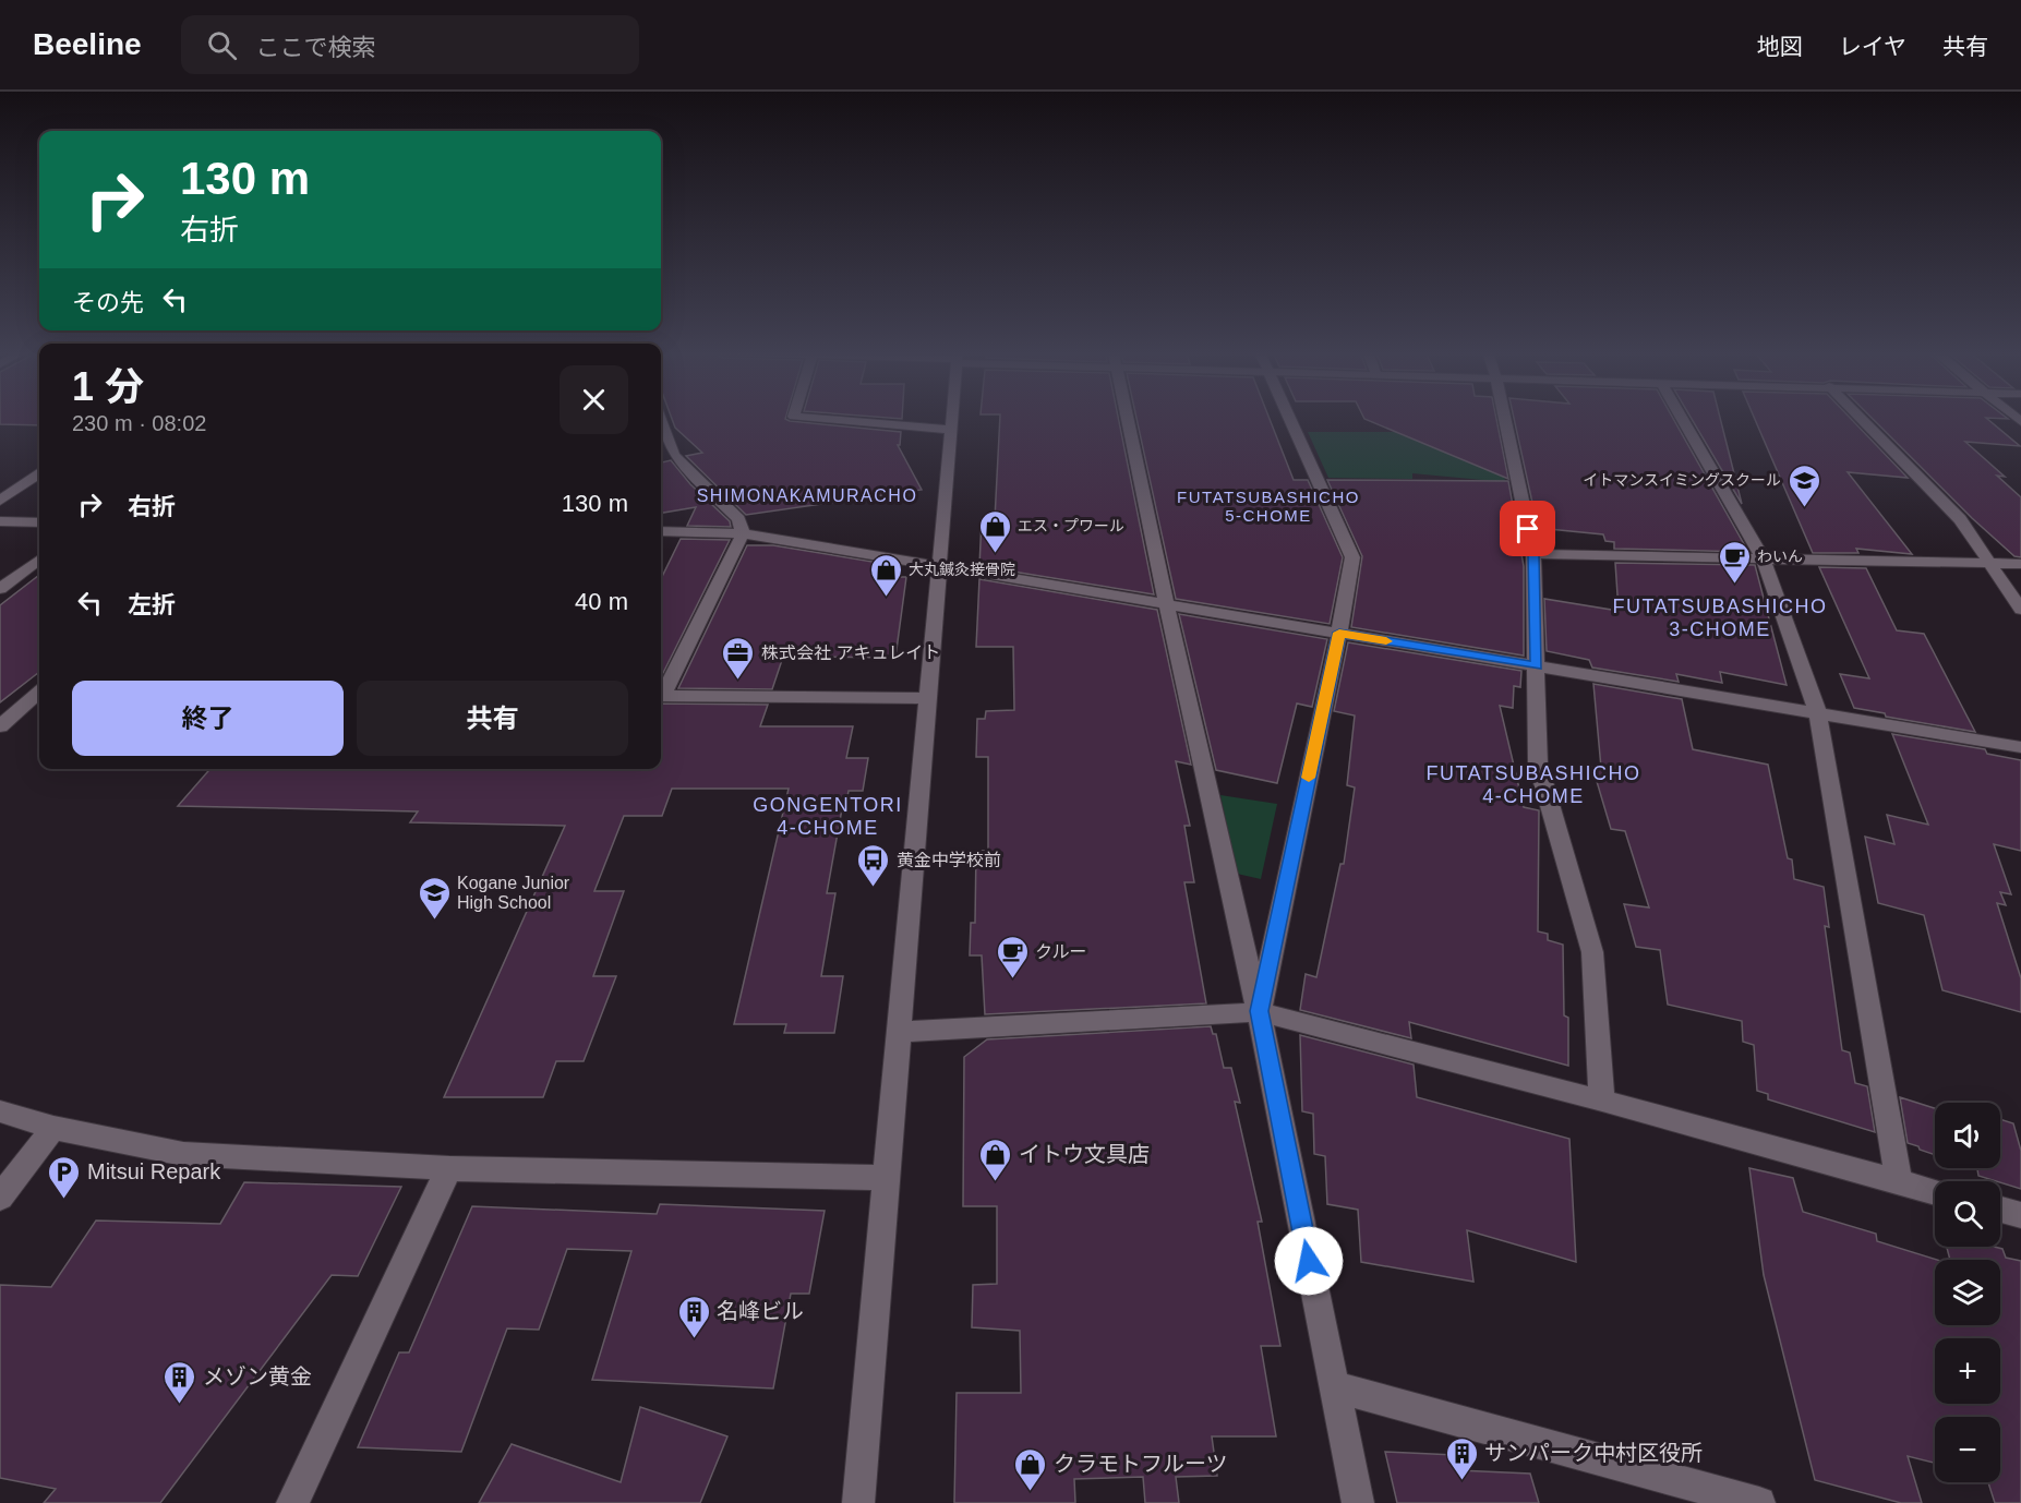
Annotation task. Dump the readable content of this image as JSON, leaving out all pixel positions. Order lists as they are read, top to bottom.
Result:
{
  "districts": [
    "SHIMONAKAMURACHO",
    "FUTATSUBASHICHO 5-CHOME",
    "FUTATSUBASHICHO 3-CHOME",
    "FUTATSUBASHICHO 4-CHOME",
    "GONGENTORI 4-CHOME"
  ],
  "places": {
    "school or university": ["イトマンスイミングスクール", "Kogane Junior High School"],
    "shop": [
      "エス・プワール",
      "大丸鍼灸接骨院",
      "イトウ文具店",
      "クラモトフルーツ"
    ],
    "cafe": ["わいん", "クルー"],
    "office": ["株式会社 アキュレイト"],
    "bus stop": ["黄金中学校前"],
    "parking": ["Mitsui Repark"],
    "building": ["名峰ビル", "メゾン黄金", "サンパーク中村区役所"]
  },
  "page": {
    "header": "Beeline",
    "search": "ここで検索",
    "nav": ["地図", "レイヤ", "共有"],
    "turn": ["130 m", "右折"],
    "then": "その先",
    "heading": ["1 分", "230 m · 08:02"],
    "list": [
      {
        "name": "右折",
        "value": "130 m"
      },
      {
        "name": "左折",
        "value": "40 m"
      }
    ],
    "buttons": ["終了", "共有"],
    "map_buttons": ["+", "−"]
  }
}
